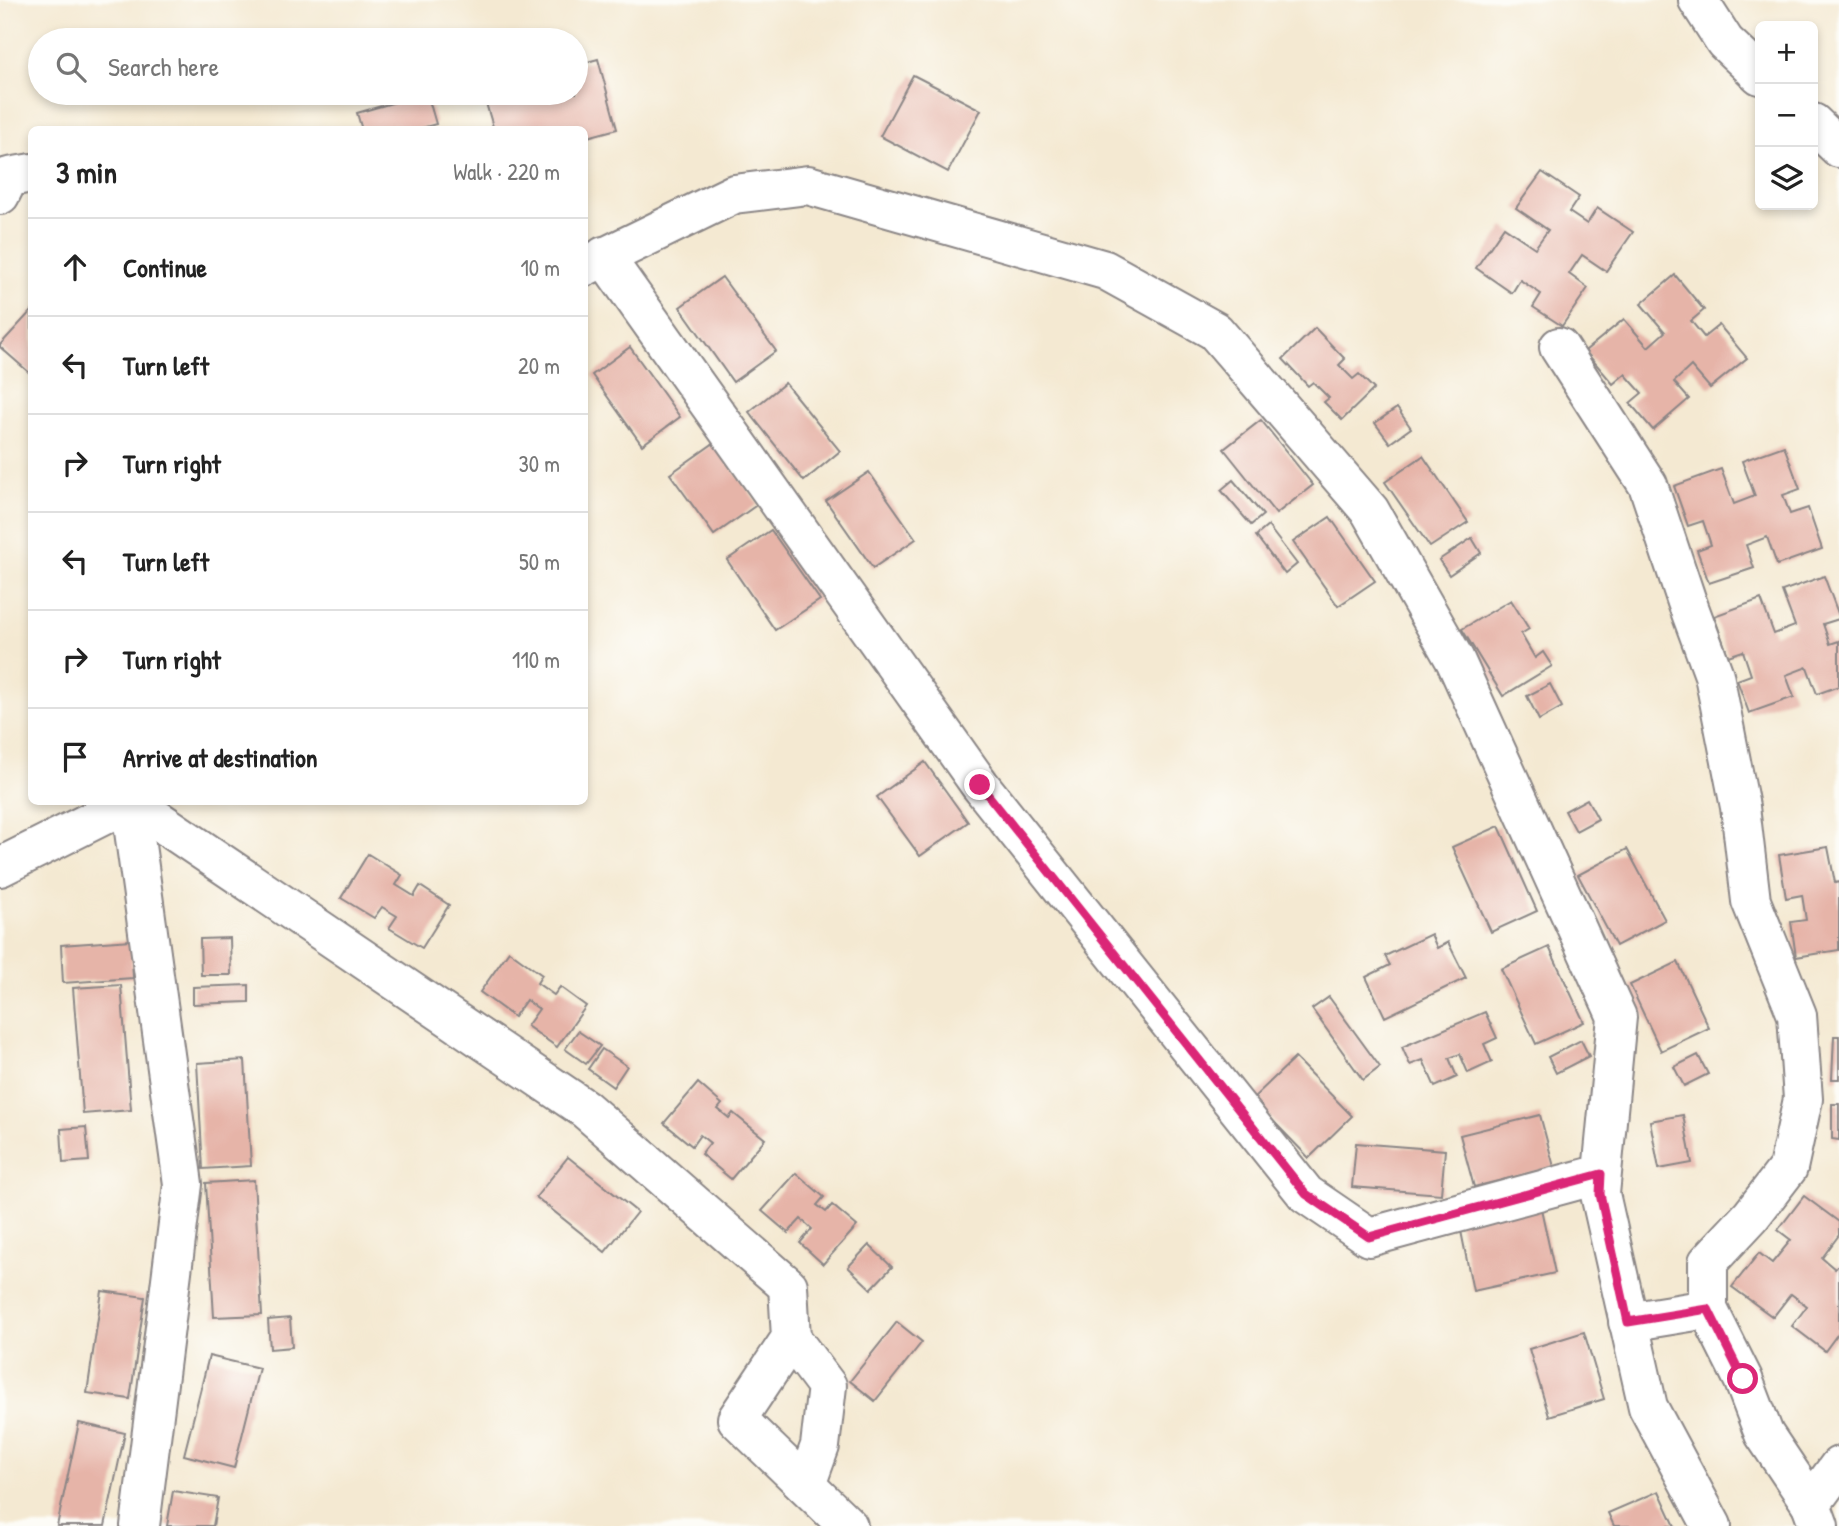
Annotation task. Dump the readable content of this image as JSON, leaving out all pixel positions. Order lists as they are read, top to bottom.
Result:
{
  "page": {
    "map_buttons": ["+", "−"],
    "search": "Search here",
    "heading": ["3 min", "Walk · 220 m"],
    "list": [
      ["Continue", "10 m"],
      ["Turn left", "20 m"],
      ["Turn right", "30 m"],
      ["Turn left", "50 m"],
      ["Turn right", "110 m"],
      "Arrive at destination"
    ]
  }
}
